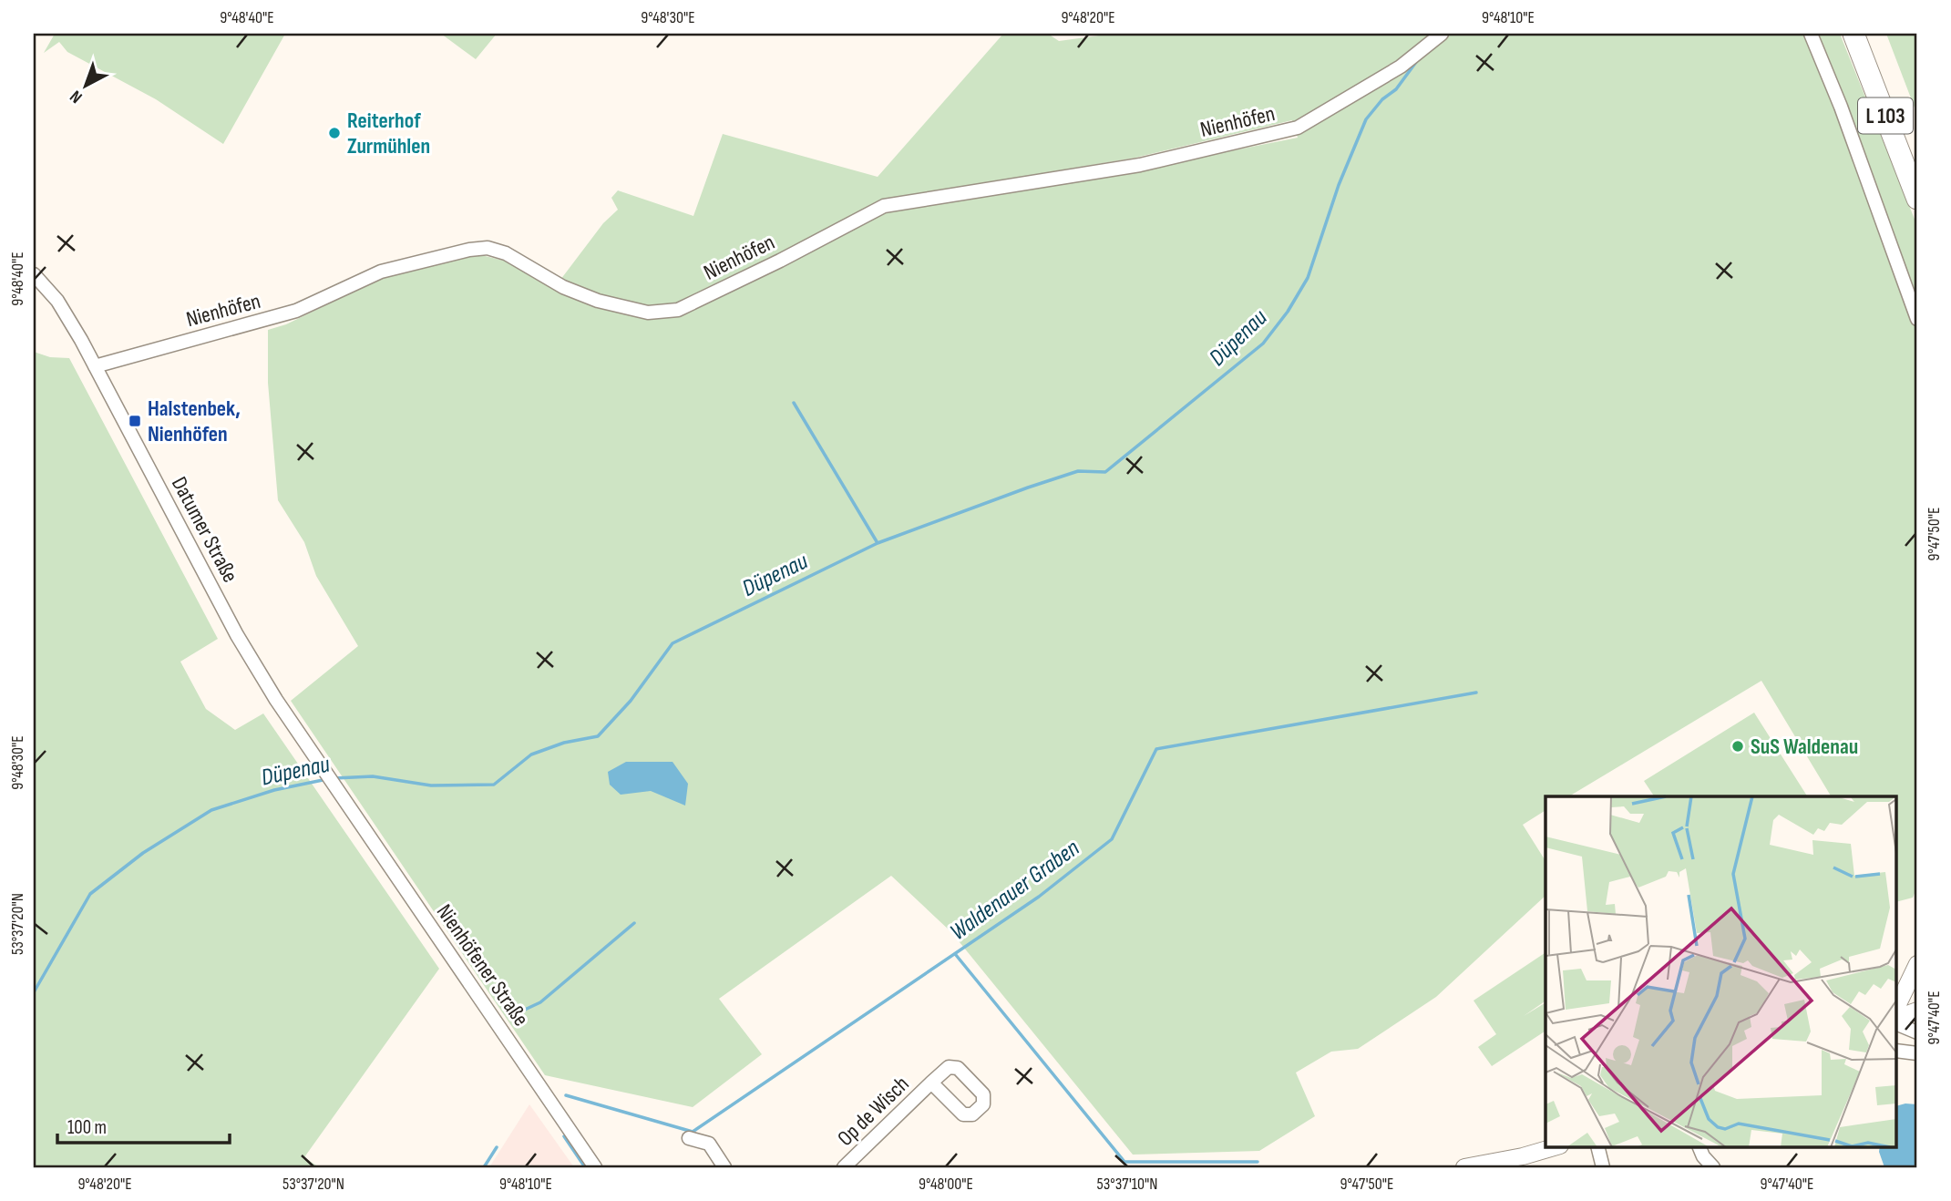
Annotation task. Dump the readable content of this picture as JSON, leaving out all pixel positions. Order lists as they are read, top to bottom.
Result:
{
  "streets": {
    "main road": ["L 103"],
    "street": [
      "Nienhöfen",
      "Datumer Straße",
      "Nienhöfener Straße",
      "Op de Wisch"
    ]
  },
  "crossings": [
    ["Nienhöfen", "Datumer Straße"],
    ["Datumer Straße", "Nienhöfener Straße"]
  ],
  "water": ["Düpenau", "Waldenauer Graben"],
  "places": {
    "other": ["Reiterhof Zurmühlen", "SuS Waldenau"],
    "transit": ["Halstenbek, Nienhöfen"]
  },
  "scale_bar": "100 m",
  "north": "bottom left",
  "coordinates": [
    "9°48'40\"E",
    "9°48'30\"E",
    "9°48'20\"E",
    "9°48'10\"E",
    "9°47'50\"E",
    "53°37'20\"N",
    "9°47'40\"E",
    "9°48'00\"E",
    "53°37'10\"N"
  ]
}
